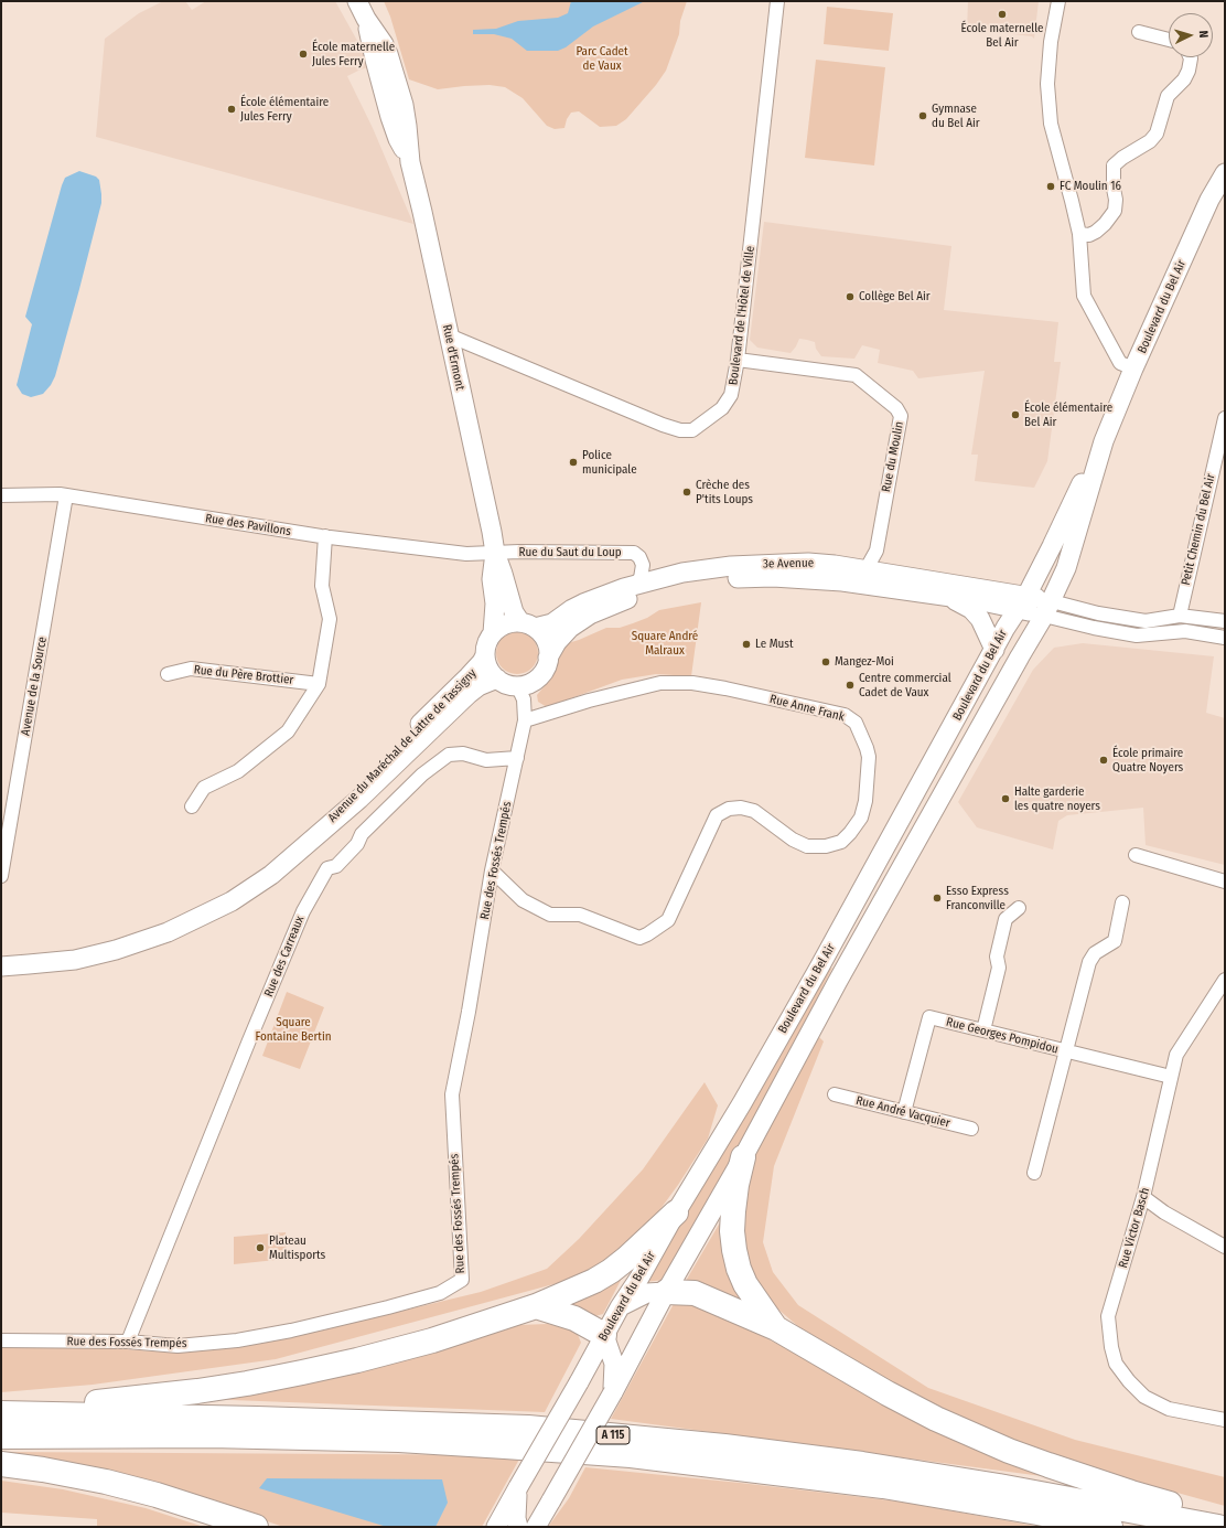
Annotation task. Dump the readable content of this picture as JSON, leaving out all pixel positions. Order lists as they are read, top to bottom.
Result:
{
  "streets": {
    "highway": ["A 115"],
    "main road": [
      "Boulevard du Bel Air",
      "Rue d'Ermont",
      "3e Avenue",
      "Avenue du Maréchal de Lattre de Tassigny"
    ],
    "street": [
      "Boulevard de l'Hôtel de Ville",
      "Rue du Moulin",
      "Rue des Pavillons",
      "Petit Chemin du Bel Air",
      "Rue du Saut du Loup",
      "Rue du Père Brottier",
      "Avenue de la Source",
      "Rue Anne Frank",
      "Rue des Fossés Trempés",
      "Rue des Carreaux",
      "Rue Georges Pompidou",
      "Rue André Vacquier",
      "Rue Victor Basch"
    ]
  },
  "crossings": [
    ["Boulevard du Bel Air", "3e Avenue"],
    ["Boulevard de l'Hôtel de Ville", "Rue d'Ermont"],
    ["Boulevard de l'Hôtel de Ville", "Rue du Moulin"],
    ["Rue d'Ermont", "Rue des Pavillons"],
    ["Rue d'Ermont", "Rue du Saut du Loup"],
    ["Rue d'Ermont", "3e Avenue"],
    ["Rue d'Ermont", "Avenue du Maréchal de Lattre de Tassigny"],
    ["Rue d'Ermont", "Rue des Fossés Trempés"],
    ["Rue du Moulin", "3e Avenue"],
    ["Rue des Pavillons", "Rue du Saut du Loup"],
    ["Rue des Pavillons", "Avenue de la Source"],
    ["Rue du Saut du Loup", "3e Avenue"],
    ["3e Avenue", "Avenue du Maréchal de Lattre de Tassigny"],
    ["3e Avenue", "Rue des Fossés Trempés"],
    ["Rue Anne Frank", "Rue des Fossés Trempés"],
    ["Avenue du Maréchal de Lattre de Tassigny", "Rue des Fossés Trempés"],
    ["Rue des Fossés Trempés", "Rue des Carreaux"],
    ["Rue Georges Pompidou", "Rue André Vacquier"],
    ["Rue Georges Pompidou", "Rue Victor Basch"]
  ],
  "parks": ["Parc Cadet de Vaux", "Square André Malraux", "Square Fontaine Bertin"],
  "places": [
    "École maternelle Bel Air",
    "École maternelle Jules Ferry",
    "École élémentaire Jules Ferry",
    "Gymnase du Bel Air",
    "FC Moulin 16",
    "Collège Bel Air",
    "École élémentaire Bel Air",
    "Police municipale",
    "Crèche des P'tits Loups",
    "Le Must",
    "Mangez-Moi",
    "Centre commercial Cadet de Vaux",
    "École primaire Quatre Noyers",
    "Halte garderie les quatre noyers",
    "Esso Express Franconville",
    "Plateau Multisports"
  ],
  "north": "right"
}
